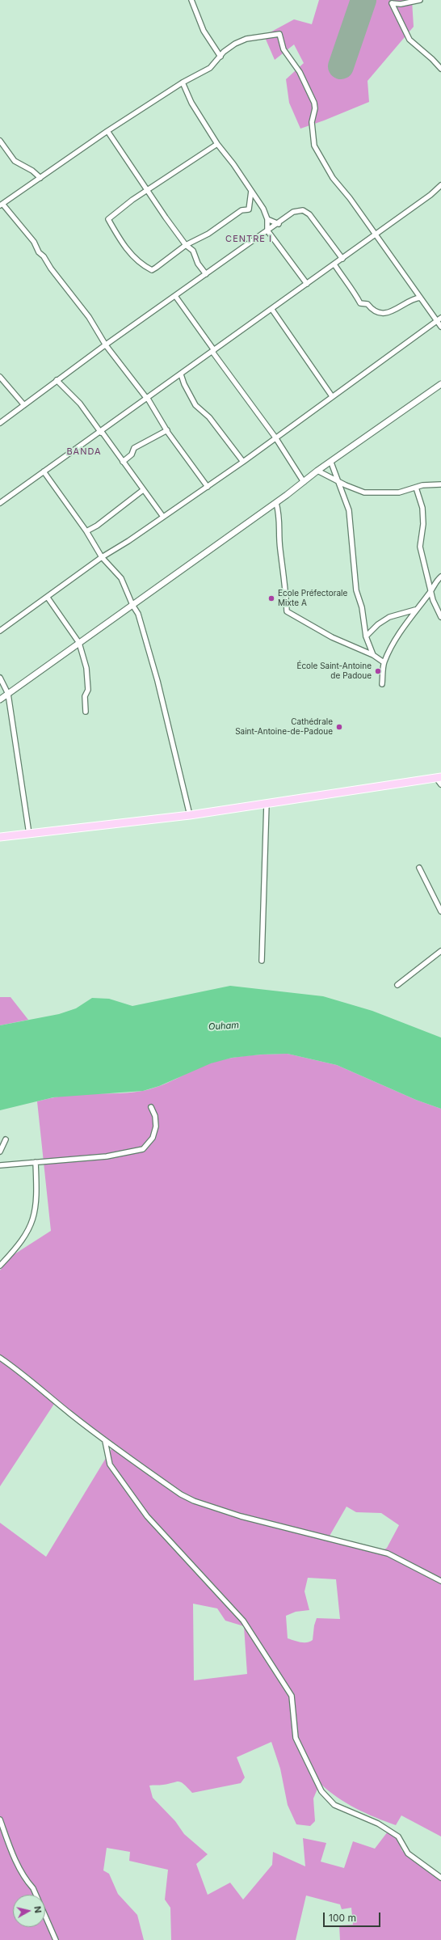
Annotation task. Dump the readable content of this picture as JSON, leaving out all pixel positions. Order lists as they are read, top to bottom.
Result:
{
  "districts": ["CENTRE I", "BANDA"],
  "water": ["Ouham"],
  "places": ["Ecole Préfectorale Mixte A", "École Saint-Antoine de Padoue", "Cathédrale Saint-Antoine-de-Padoue"],
  "scale_bar": "100 m",
  "north": "right"
}
